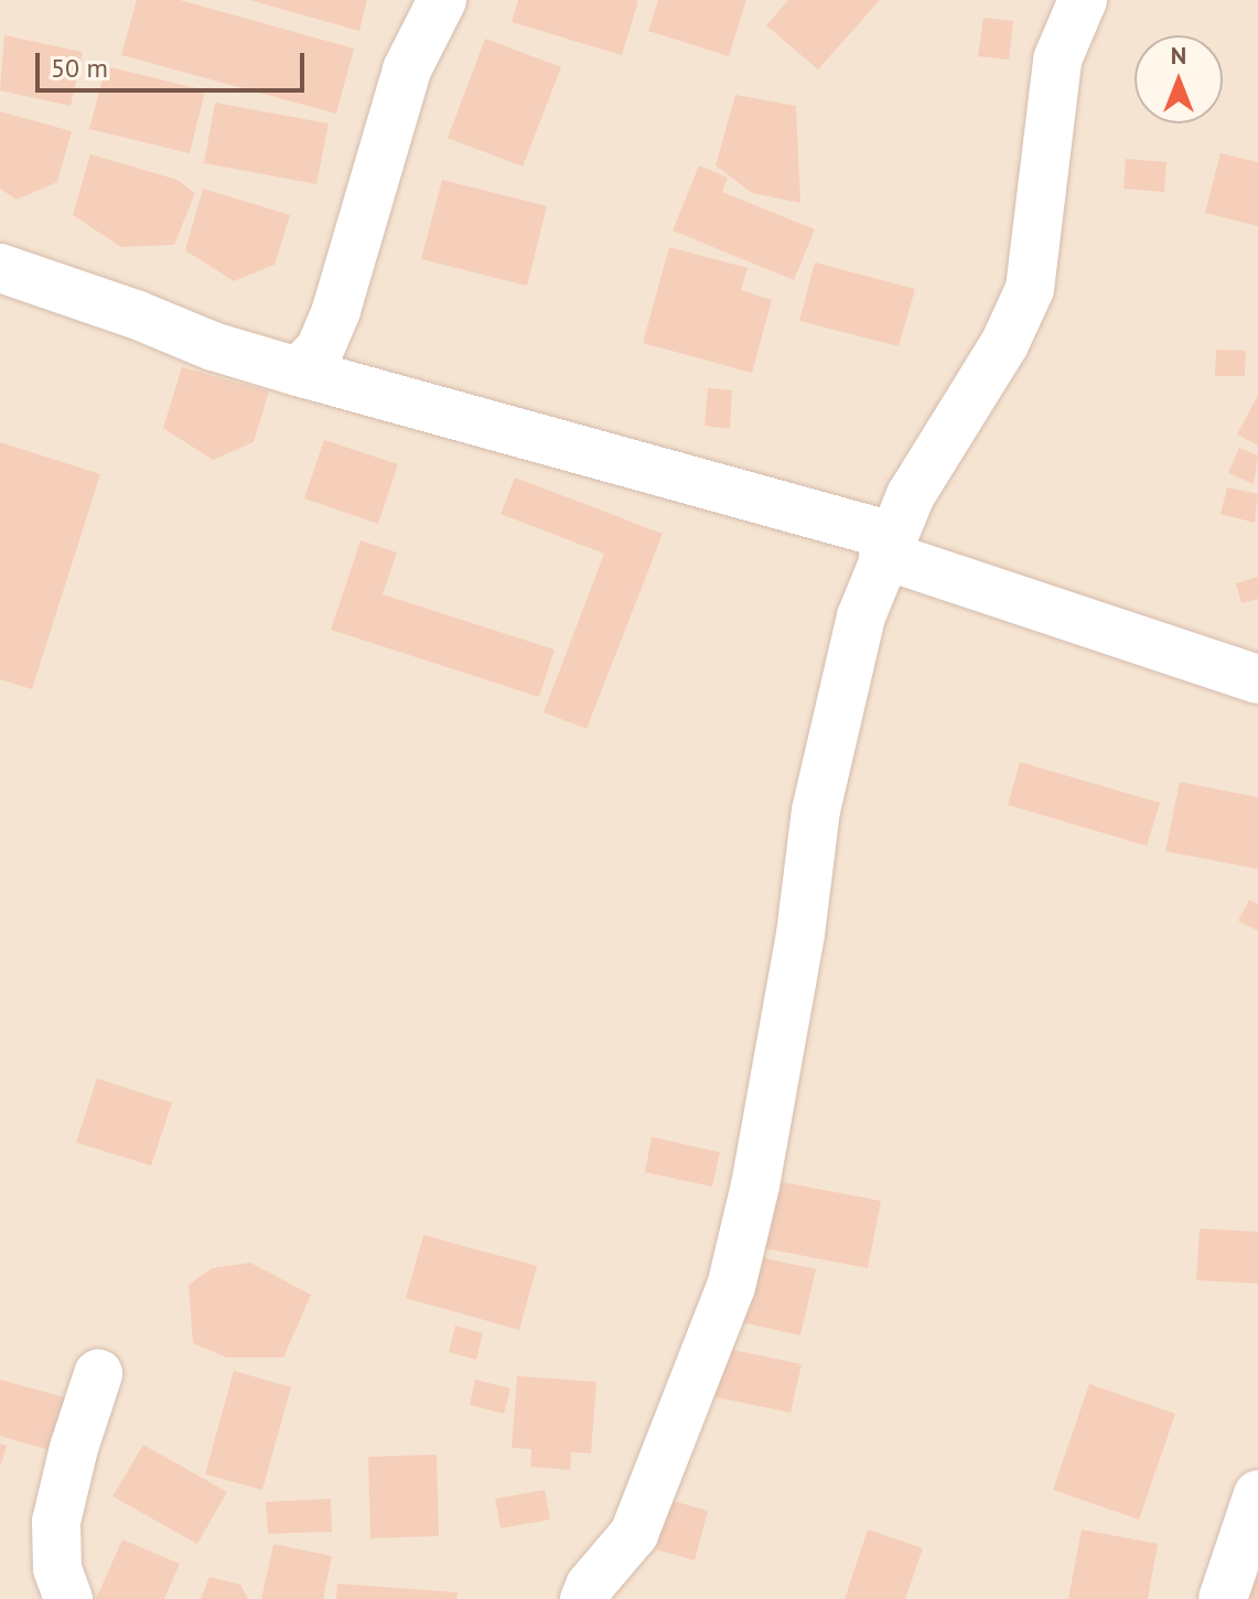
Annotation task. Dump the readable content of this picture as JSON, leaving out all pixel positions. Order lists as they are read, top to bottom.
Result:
{
  "scale_bar": "50 m",
  "north": "top"
}
